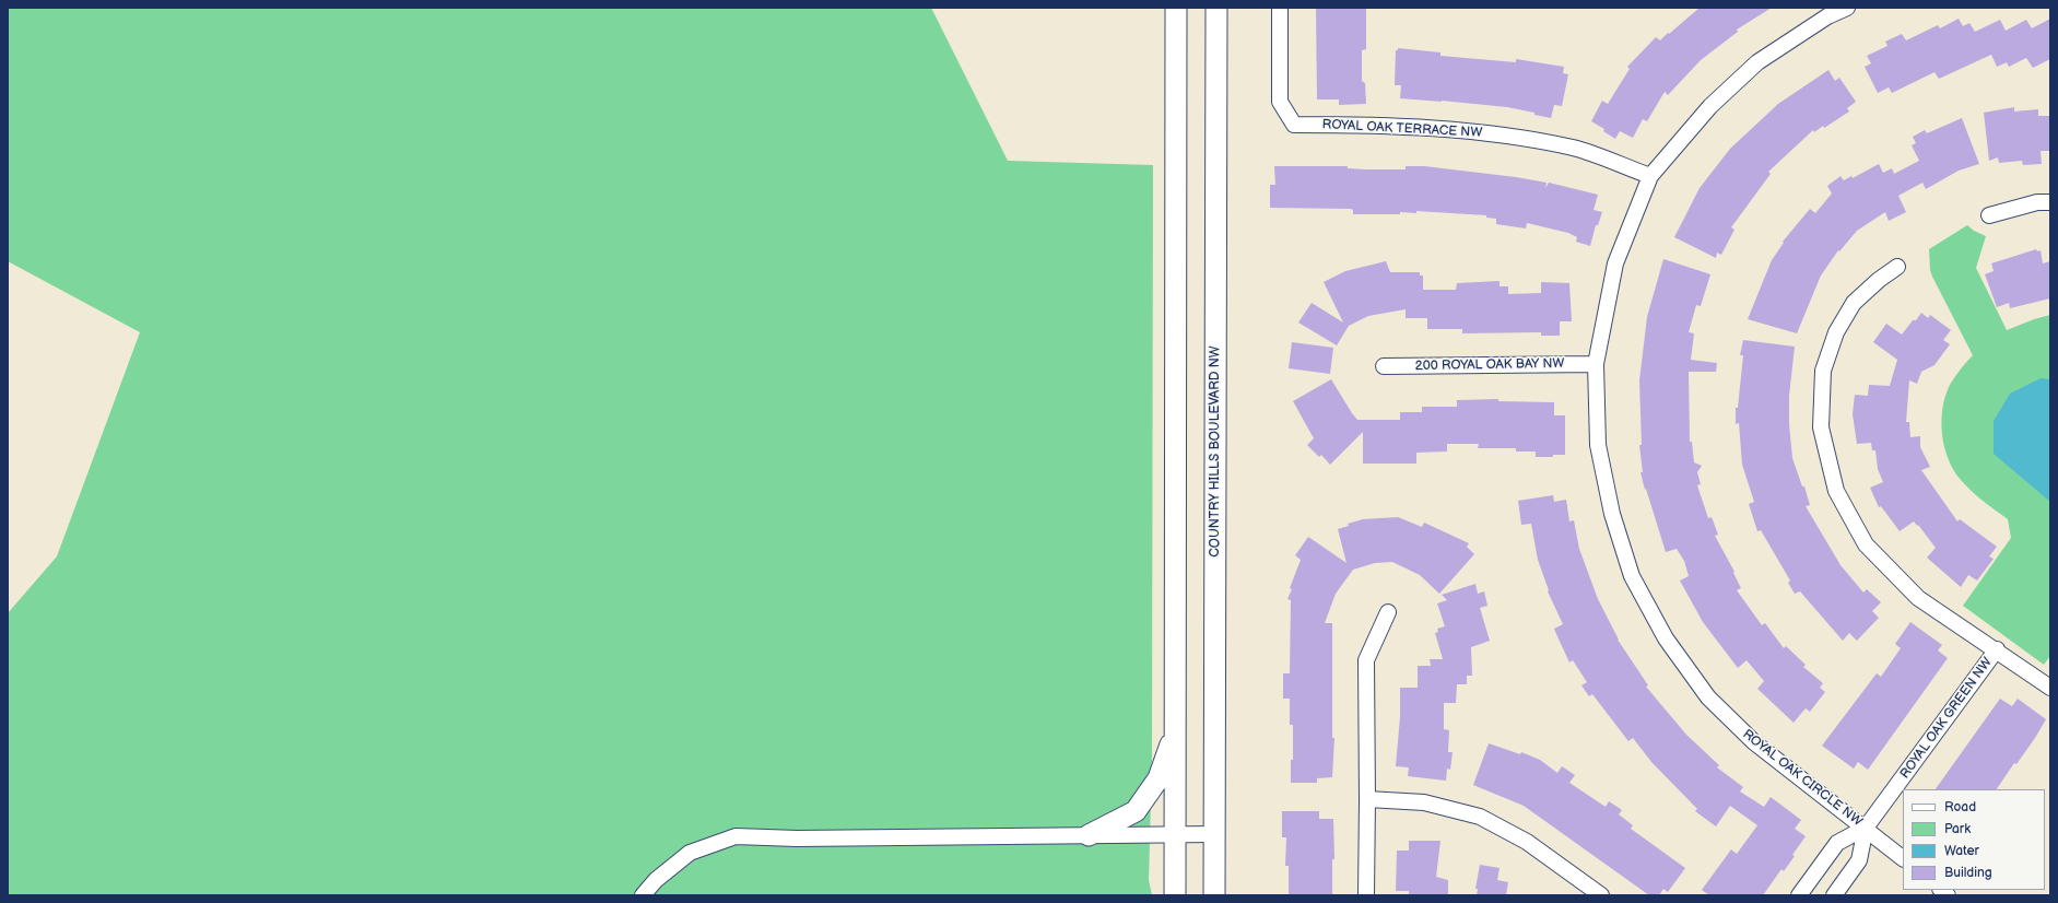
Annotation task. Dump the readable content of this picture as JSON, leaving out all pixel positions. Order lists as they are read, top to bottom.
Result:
{
  "streets": {
    "main road": ["COUNTRY HILLS BOULEVARD NW"],
    "street": [
      "ROYAL OAK TERRACE NW",
      "200 ROYAL OAK BAY NW",
      "ROYAL OAK GREEN NW",
      "ROYAL OAK CIRCLE NW"
    ]
  },
  "crossings": [
    ["ROYAL OAK TERRACE NW", "ROYAL OAK CIRCLE NW"],
    ["200 ROYAL OAK BAY NW", "ROYAL OAK CIRCLE NW"],
    ["ROYAL OAK GREEN NW", "ROYAL OAK CIRCLE NW"]
  ],
  "legend": [
    "Road",
    "Park",
    "Water",
    "Building"
  ]
}
